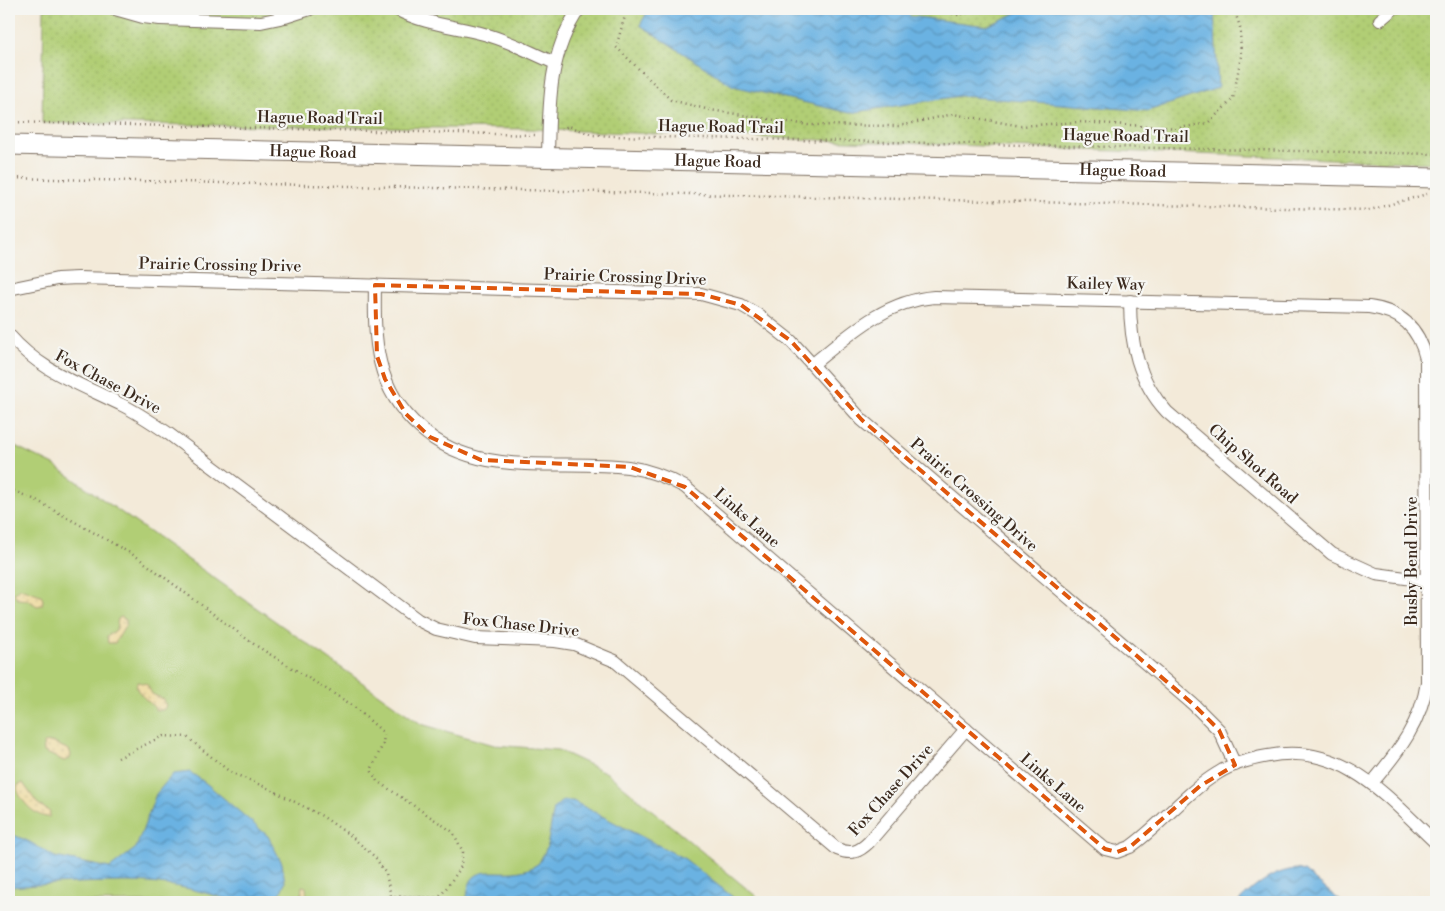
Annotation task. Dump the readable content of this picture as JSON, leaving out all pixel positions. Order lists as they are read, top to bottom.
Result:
{
  "streets": {
    "main road": ["Hague Road"],
    "street": [
      "Prairie Crossing Drive",
      "Kailey Way",
      "Fox Chase Drive",
      "Chip Shot Road",
      "Links Lane",
      "Busby Bend Drive"
    ],
    "path": ["Hague Road Trail"]
  },
  "crossings": [
    ["Prairie Crossing Drive", "Kailey Way"],
    ["Prairie Crossing Drive", "Links Lane"],
    ["Kailey Way", "Chip Shot Road"],
    ["Kailey Way", "Busby Bend Drive"],
    ["Fox Chase Drive", "Links Lane"],
    ["Chip Shot Road", "Busby Bend Drive"]
  ]
}
